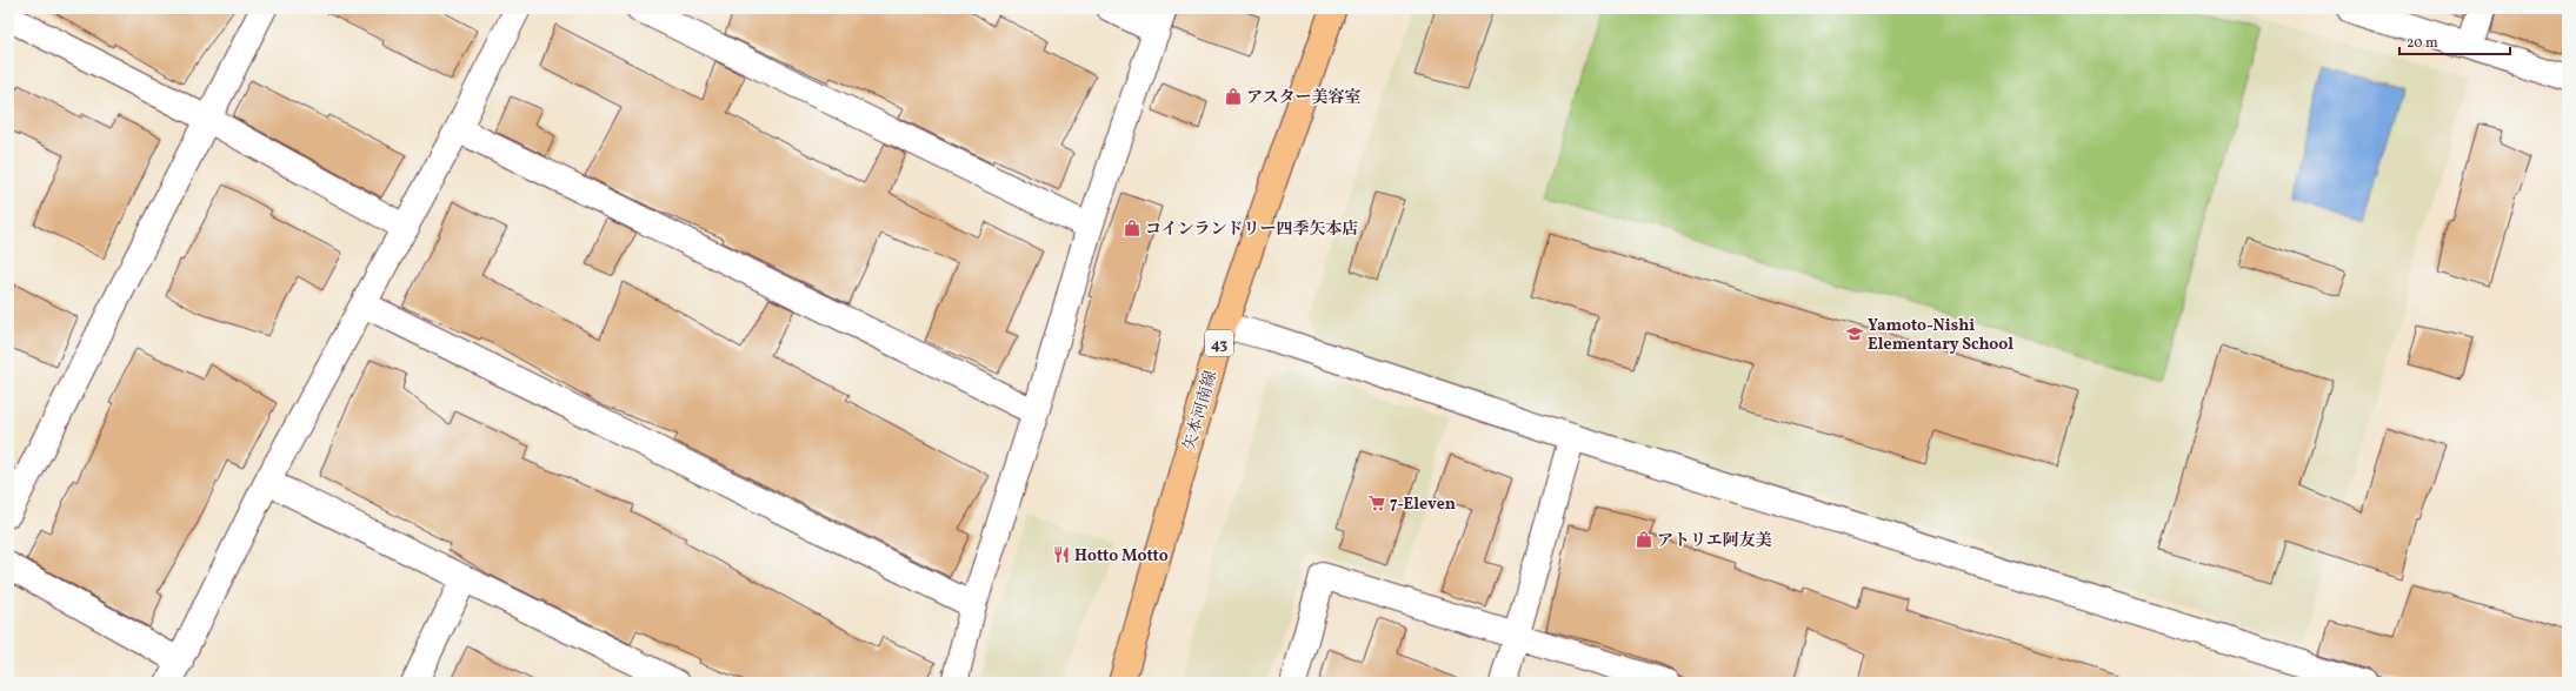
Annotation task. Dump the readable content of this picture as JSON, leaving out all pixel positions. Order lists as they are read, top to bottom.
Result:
{
  "streets": {
    "main road": ["43", "矢本河南線"]
  },
  "places": {
    "shop": ["アスター美容室", "コインランドリー四季矢本店", "アトリエ阿友美"],
    "school or university": ["Yamoto-Nishi Elementary School"],
    "supermarket": ["7-Eleven"],
    "restaurant": ["Hotto Motto"]
  },
  "scale_bar": "20 m"
}
